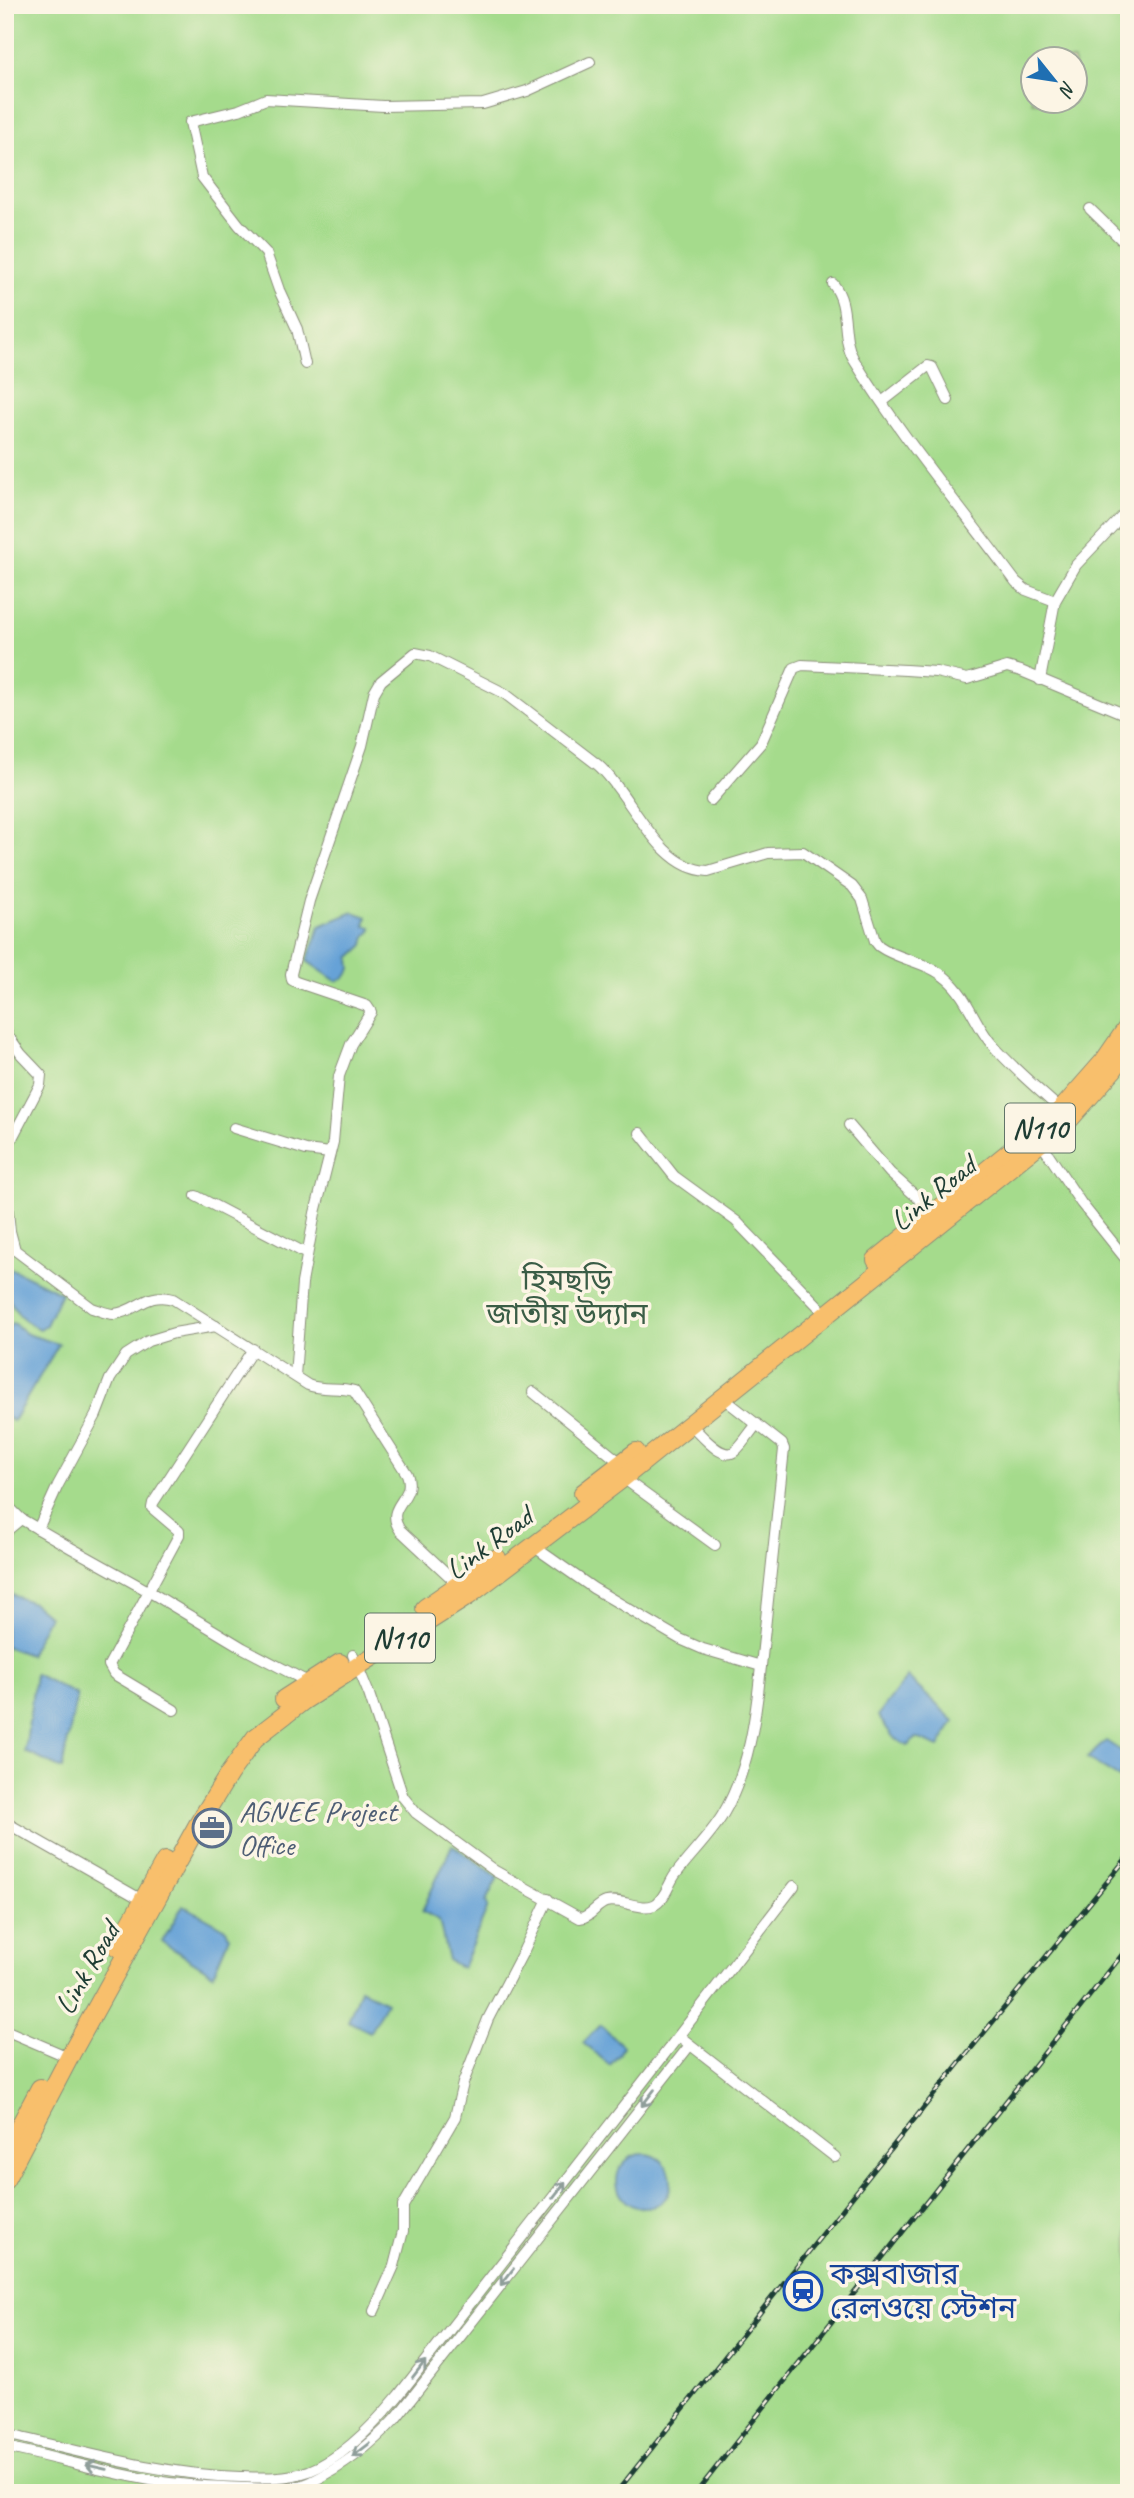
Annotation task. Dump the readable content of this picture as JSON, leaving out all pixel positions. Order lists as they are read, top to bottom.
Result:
{
  "streets": {
    "highway": ["N110", "Link Road"]
  },
  "parks": ["হিমছড়ি জাতীয় উদ্যান"],
  "places": {
    "office": ["AGNEE Project Office"],
    "station": ["কক্সবাজার রেলওয়ে স্টেশন"]
  },
  "north": "bottom right"
}
